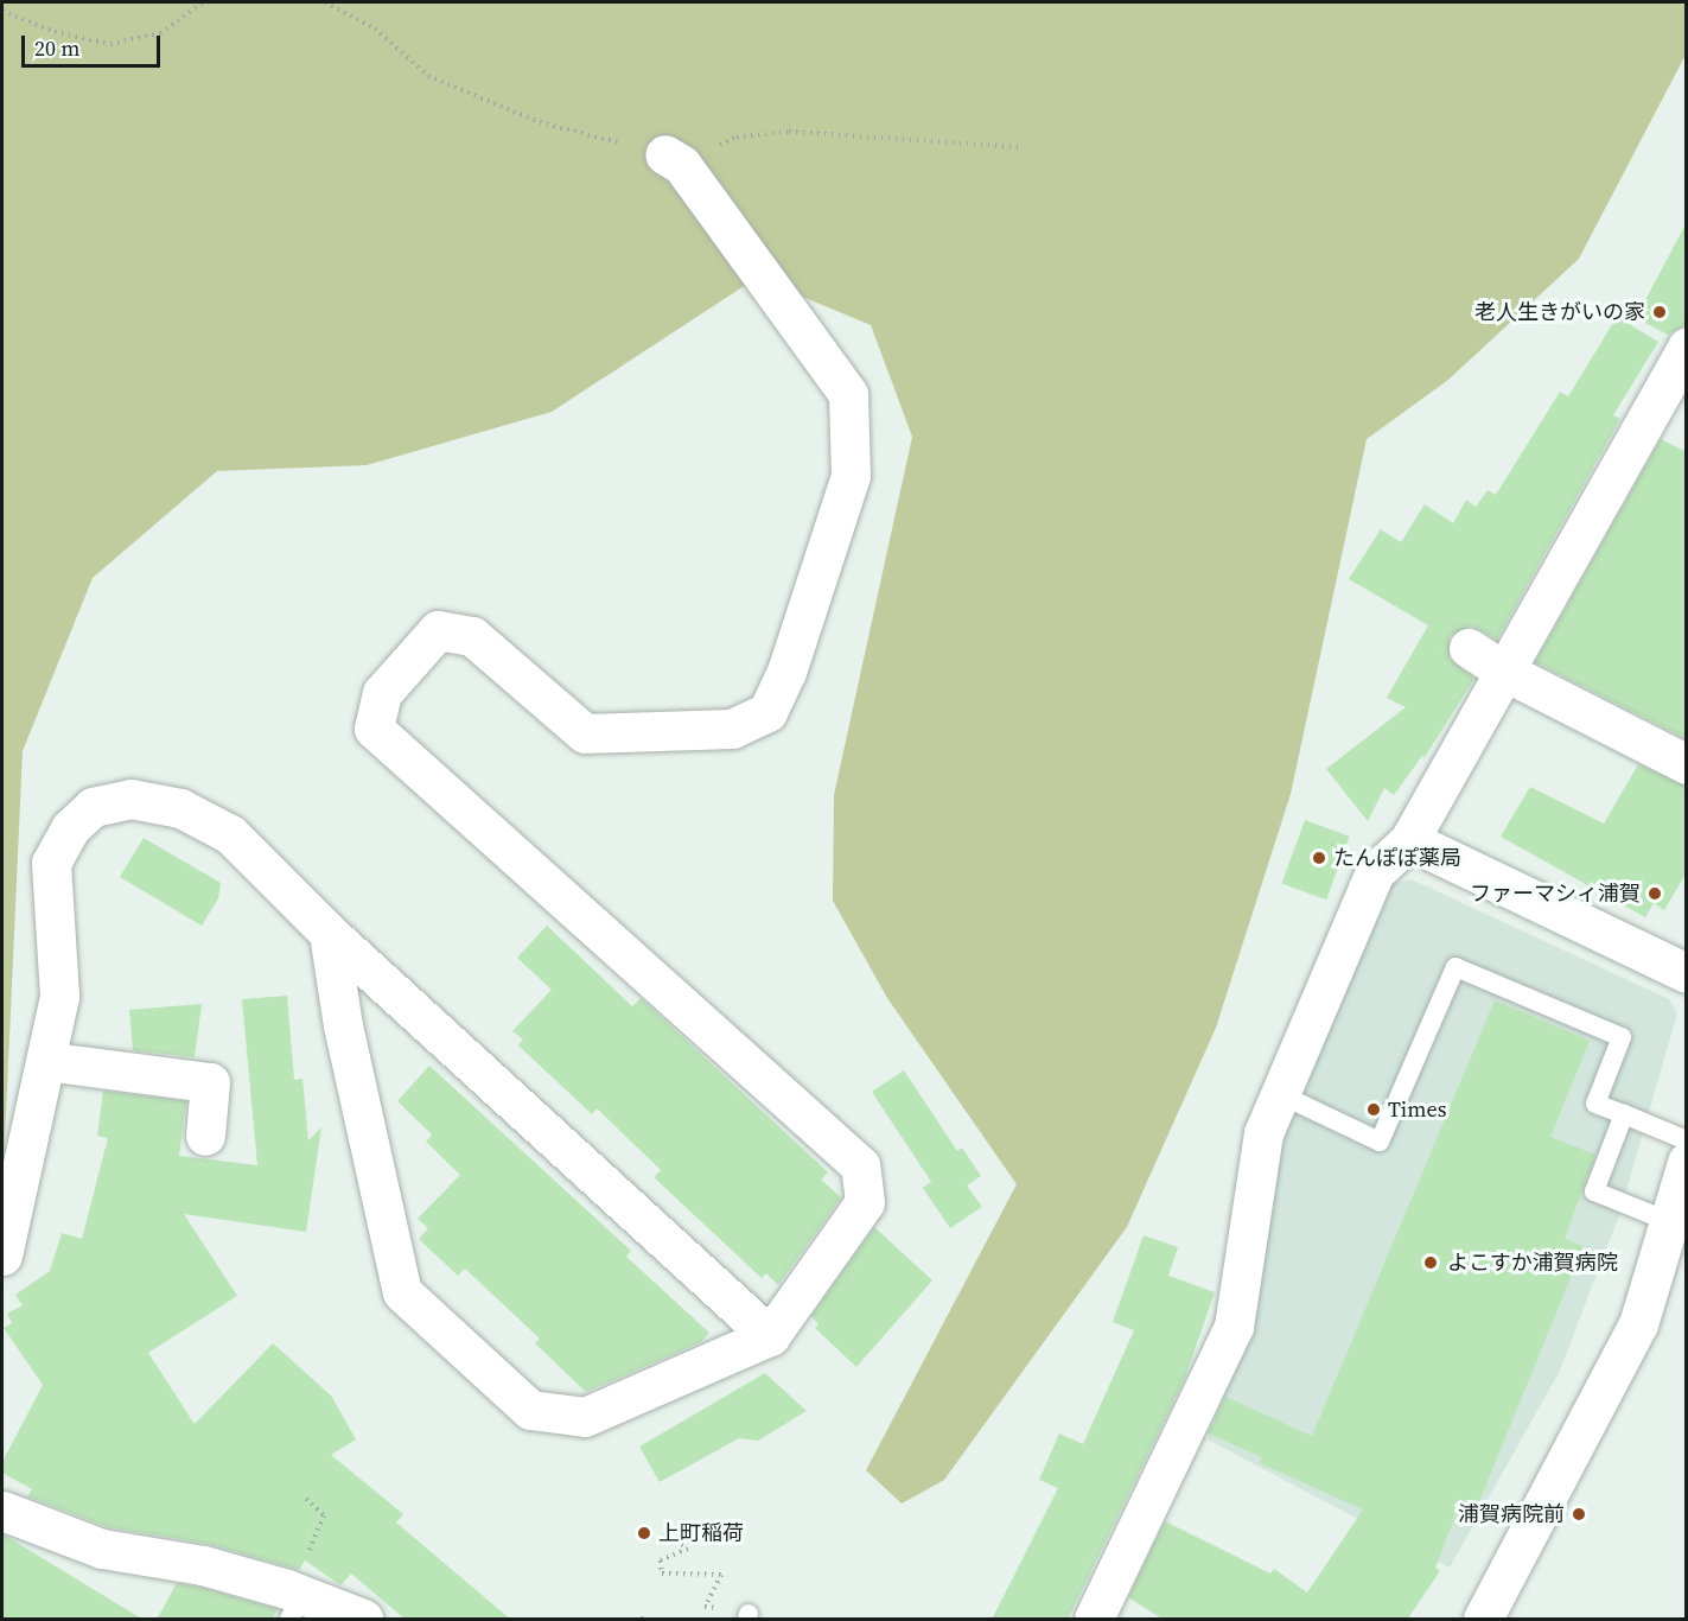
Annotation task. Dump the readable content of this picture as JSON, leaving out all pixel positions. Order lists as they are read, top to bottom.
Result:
{
  "places": [
    "老人生きがいの家",
    "たんぽぽ薬局",
    "ファーマシィ浦賀",
    "Times",
    "よこすか浦賀病院",
    "浦賀病院前",
    "上町稲荷"
  ],
  "scale_bar": "20 m"
}
